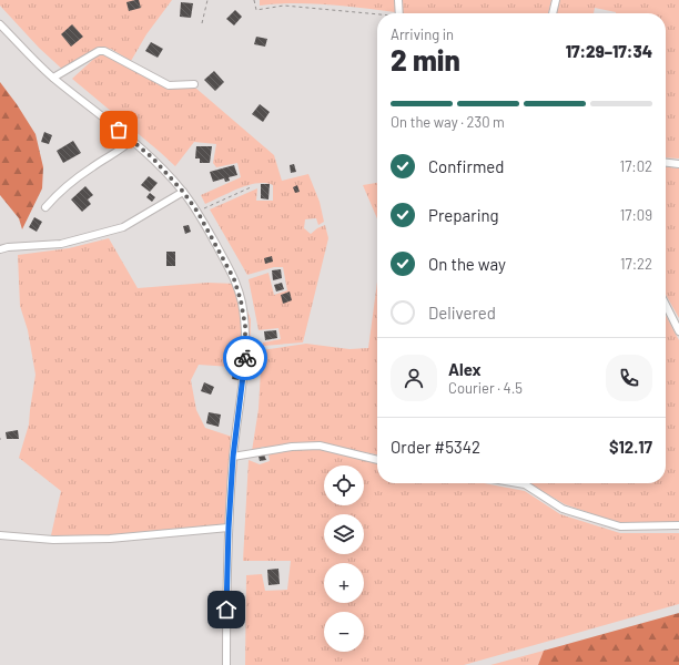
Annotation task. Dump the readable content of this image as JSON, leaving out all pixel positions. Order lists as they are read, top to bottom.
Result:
{
  "page": {
    "heading": ["2 min", "Arriving in", "17:29–17:34"],
    "panel": [
      "Alex",
      "Courier · 4.5",
      "Order #5342",
      "$12.17"
    ],
    "bar": "On the way · 230 m",
    "list": [
      ["Confirmed", "17:02"],
      ["Preparing", "17:09"],
      ["On the way", "17:22"],
      "Delivered"
    ],
    "map_buttons": ["+", "−"]
  }
}
